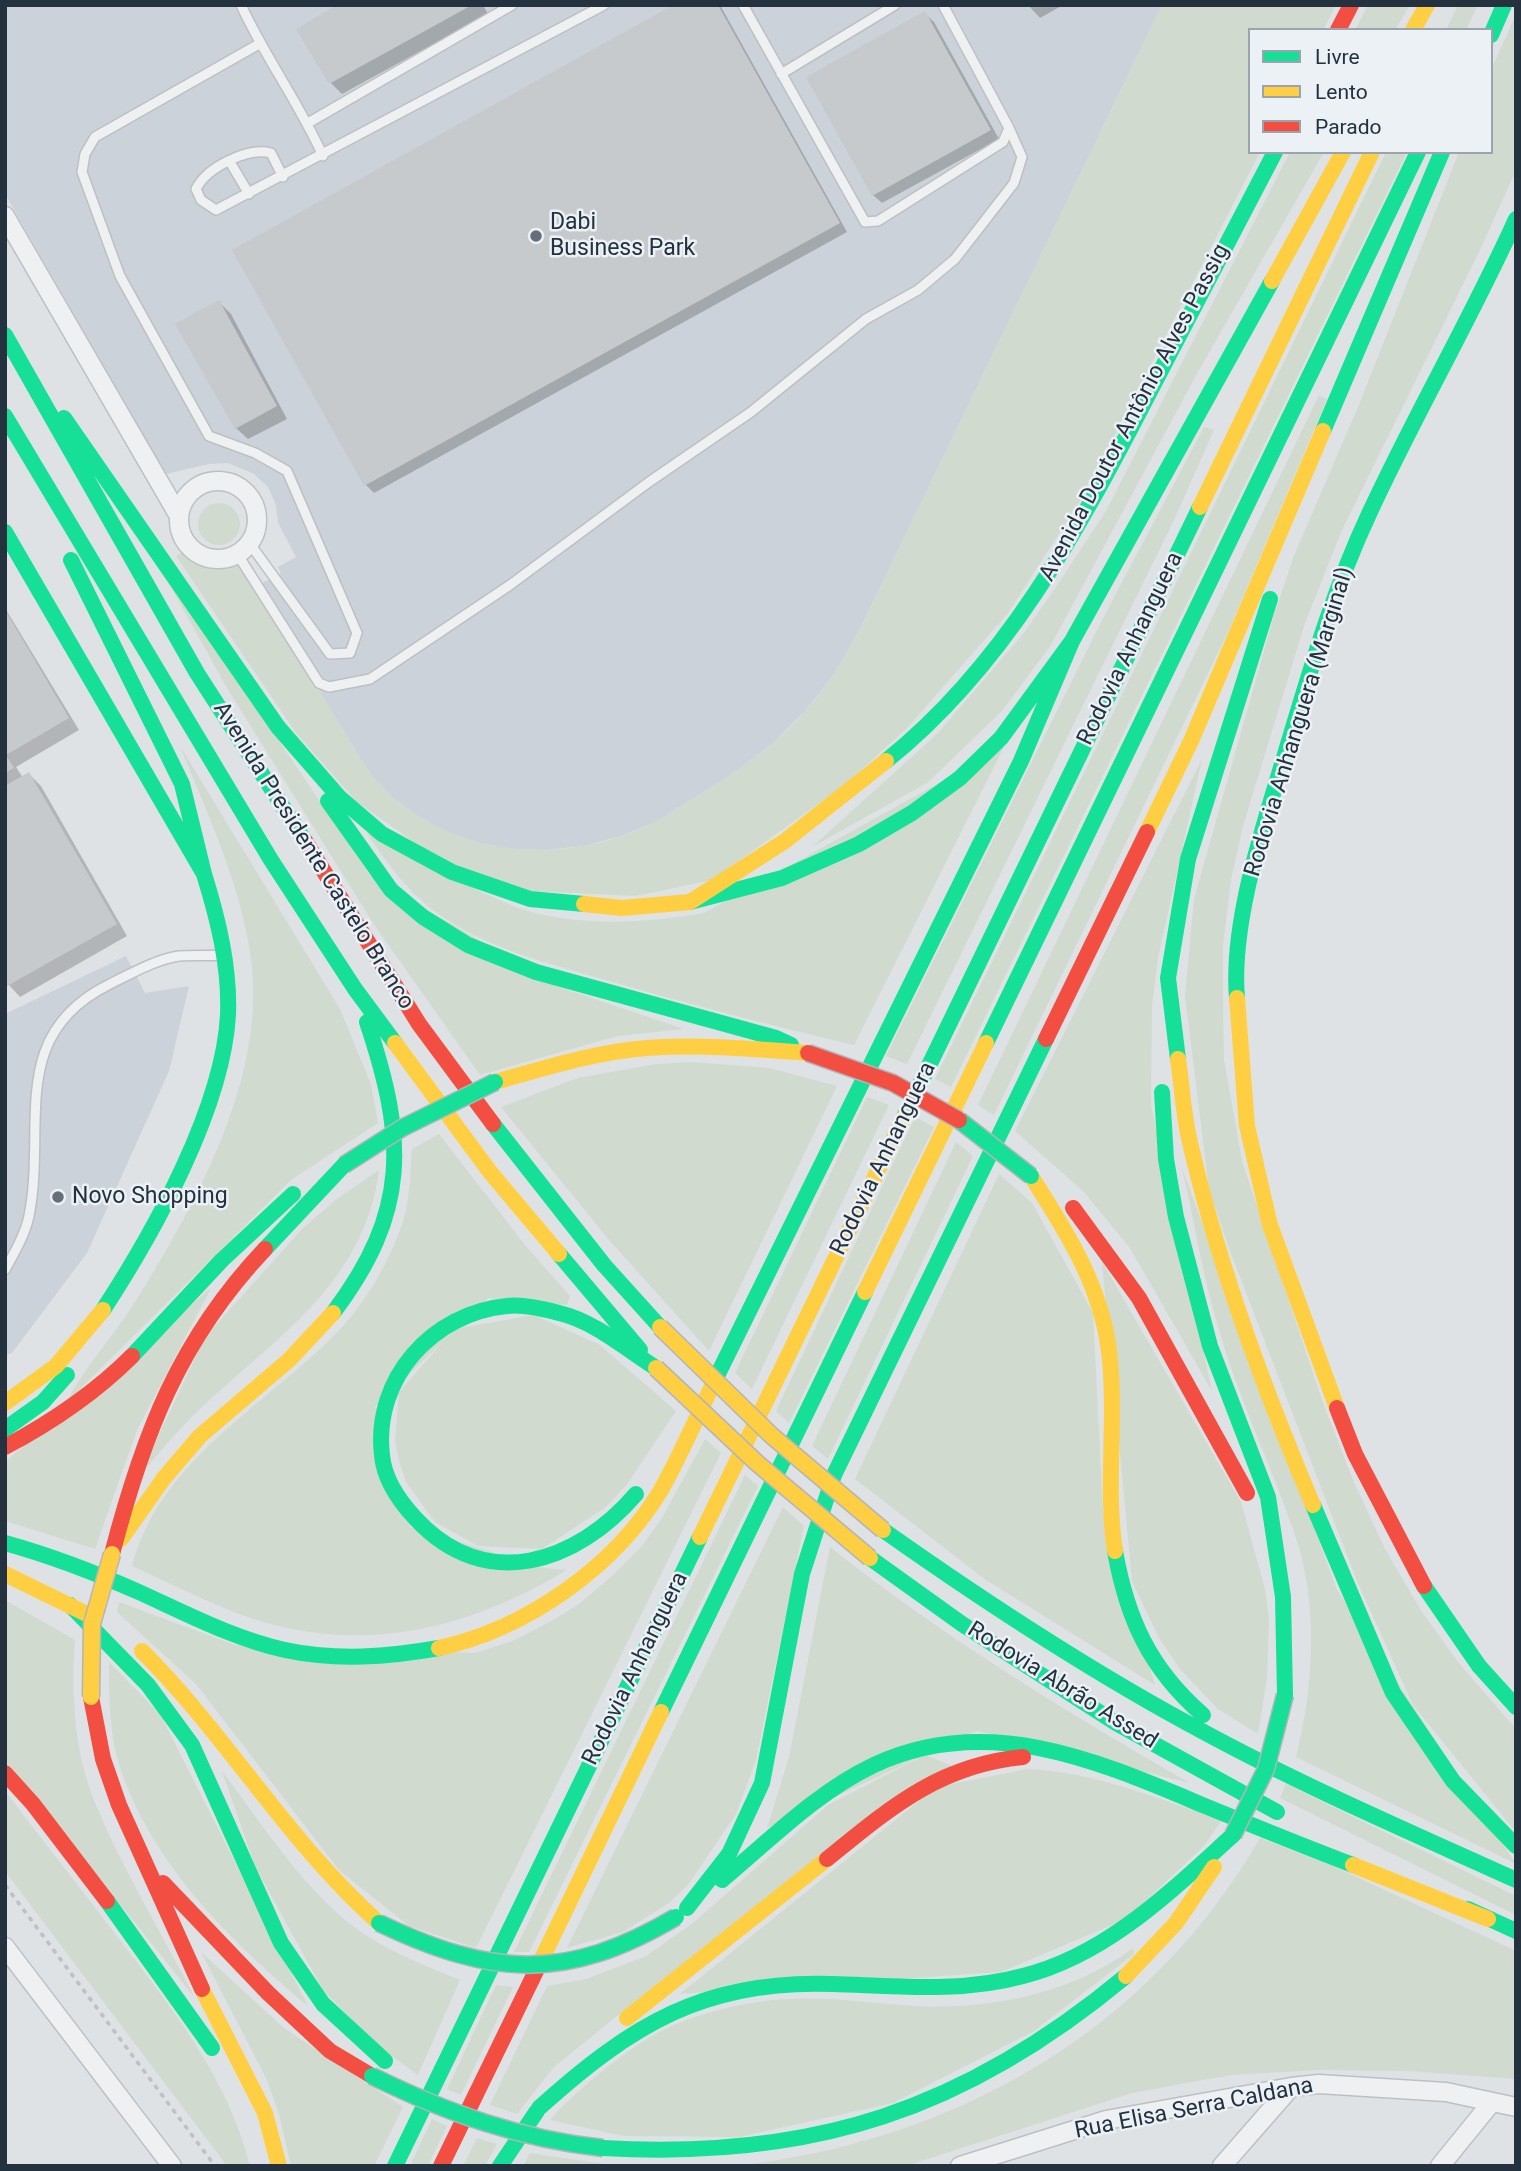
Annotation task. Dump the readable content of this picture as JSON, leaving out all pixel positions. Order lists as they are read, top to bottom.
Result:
{
  "streets": {
    "main road": [
      "Avenida Doutor Antônio Alves Passig",
      "Rodovia Anhanguera",
      "Rodovia Anhanguera (Marginal)",
      "Avenida Presidente Castelo Branco",
      "Rodovia Abrão Assed"
    ],
    "street": ["Rua Elisa Serra Caldana"]
  },
  "crossings": [
    ["Avenida Doutor Antônio Alves Passig", "Avenida Presidente Castelo Branco"],
    ["Avenida Presidente Castelo Branco", "Rodovia Abrão Assed"]
  ],
  "places": ["Dabi Business Park", "Novo Shopping"],
  "legend": ["Livre", "Lento", "Parado"]
}
